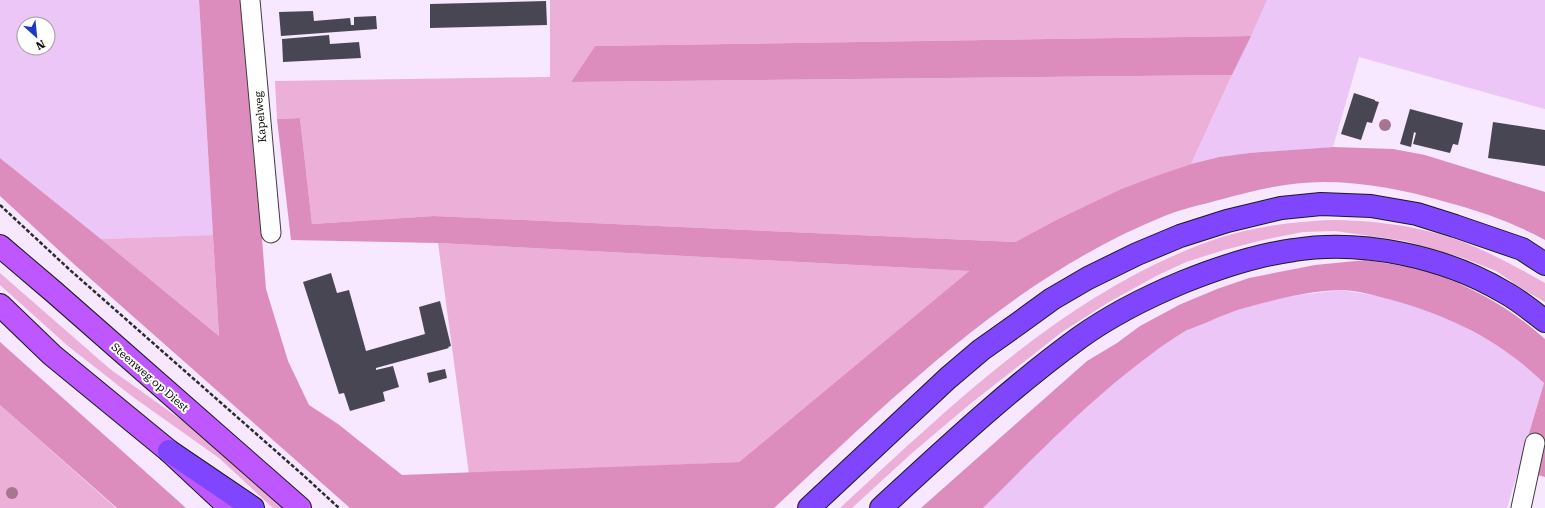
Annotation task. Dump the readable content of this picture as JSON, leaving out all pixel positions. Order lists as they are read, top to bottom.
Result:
{
  "streets": {
    "main road": ["Steenweg op Diest"],
    "street": ["Kapelweg"]
  },
  "north": "bottom right"
}
